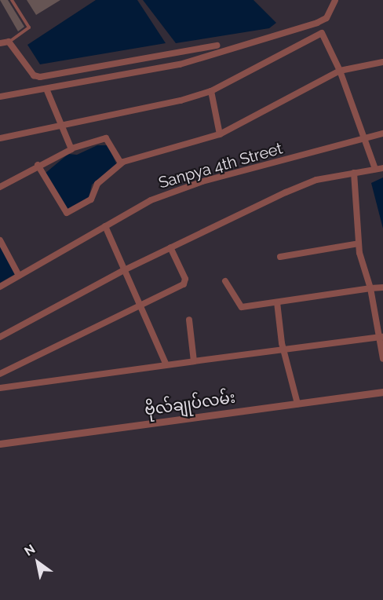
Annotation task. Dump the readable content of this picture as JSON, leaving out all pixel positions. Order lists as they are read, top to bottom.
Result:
{
  "streets": {
    "street": ["Sanpya 4th Street", "ဗိုလ်ချုပ်လမ်း"]
  },
  "north": "top left"
}
